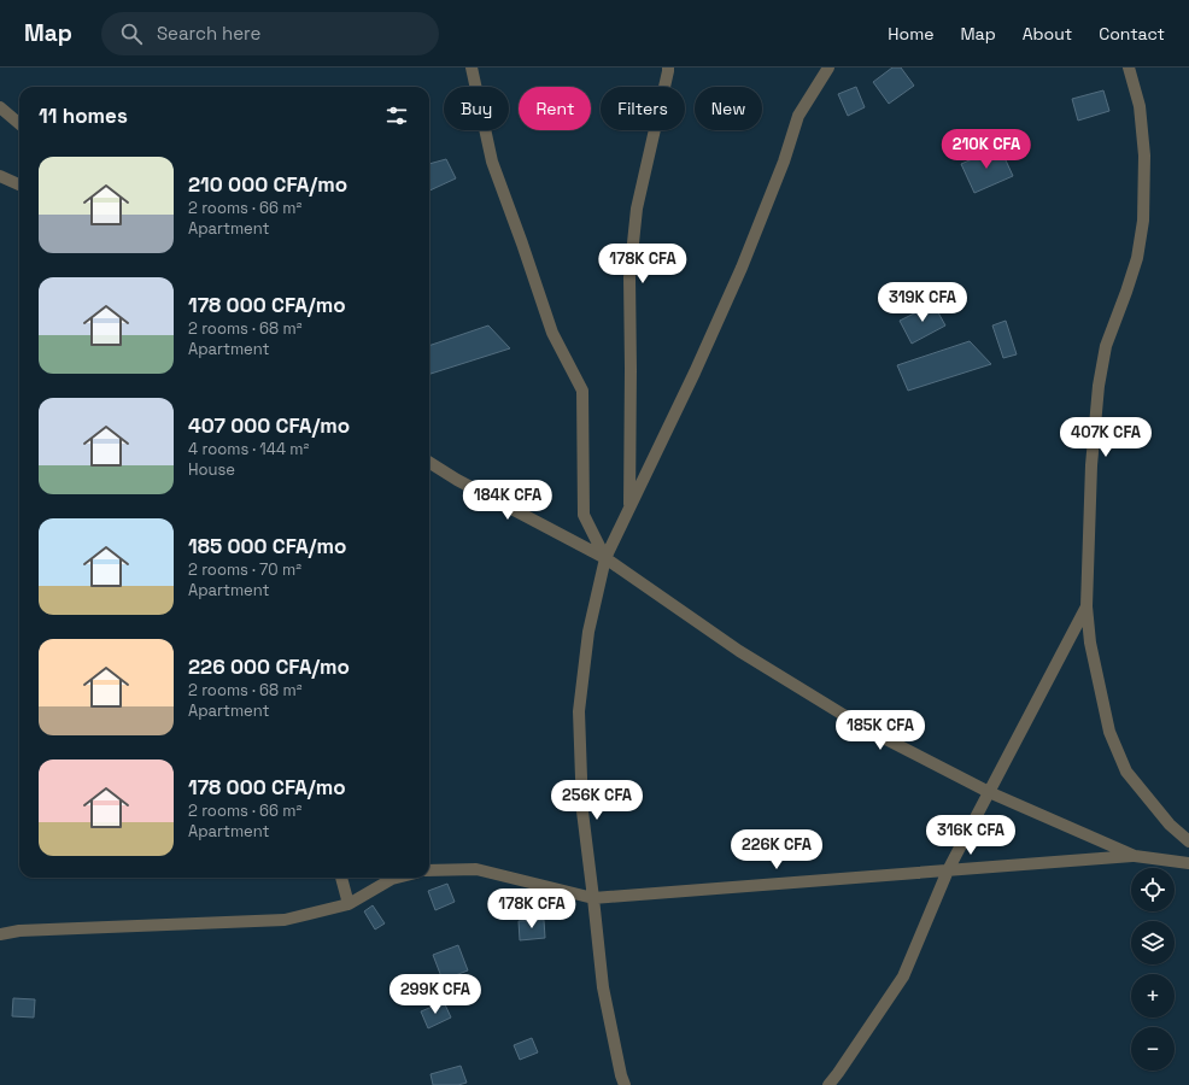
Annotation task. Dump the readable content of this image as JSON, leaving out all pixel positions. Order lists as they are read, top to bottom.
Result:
{
  "page": {
    "header": "Map",
    "search": "Search here",
    "nav": [
      "Home",
      "Map",
      "About",
      "Contact"
    ],
    "chip": [
      "Buy",
      "Rent",
      "Filters",
      "New"
    ],
    "heading": "11 homes",
    "price": [
      "210K CFA",
      "178K CFA",
      "319K CFA",
      "407K CFA",
      "184K CFA",
      "185K CFA",
      "256K CFA",
      "316K CFA",
      "226K CFA",
      "178K CFA",
      "299K CFA"
    ],
    "list": [
      {
        "name": "210 000 CFA/mo",
        "note": "2 rooms · 66 m² · Apartment"
      },
      {
        "name": "178 000 CFA/mo",
        "note": "2 rooms · 68 m² · Apartment"
      },
      {
        "name": "407 000 CFA/mo",
        "note": "4 rooms · 144 m² · House"
      },
      {
        "name": "185 000 CFA/mo",
        "note": "2 rooms · 70 m² · Apartment"
      },
      {
        "name": "226 000 CFA/mo",
        "note": "2 rooms · 68 m² · Apartment"
      },
      {
        "name": "178 000 CFA/mo",
        "note": "2 rooms · 66 m² · Apartment"
      }
    ],
    "map_buttons": ["+", "−"]
  }
}
